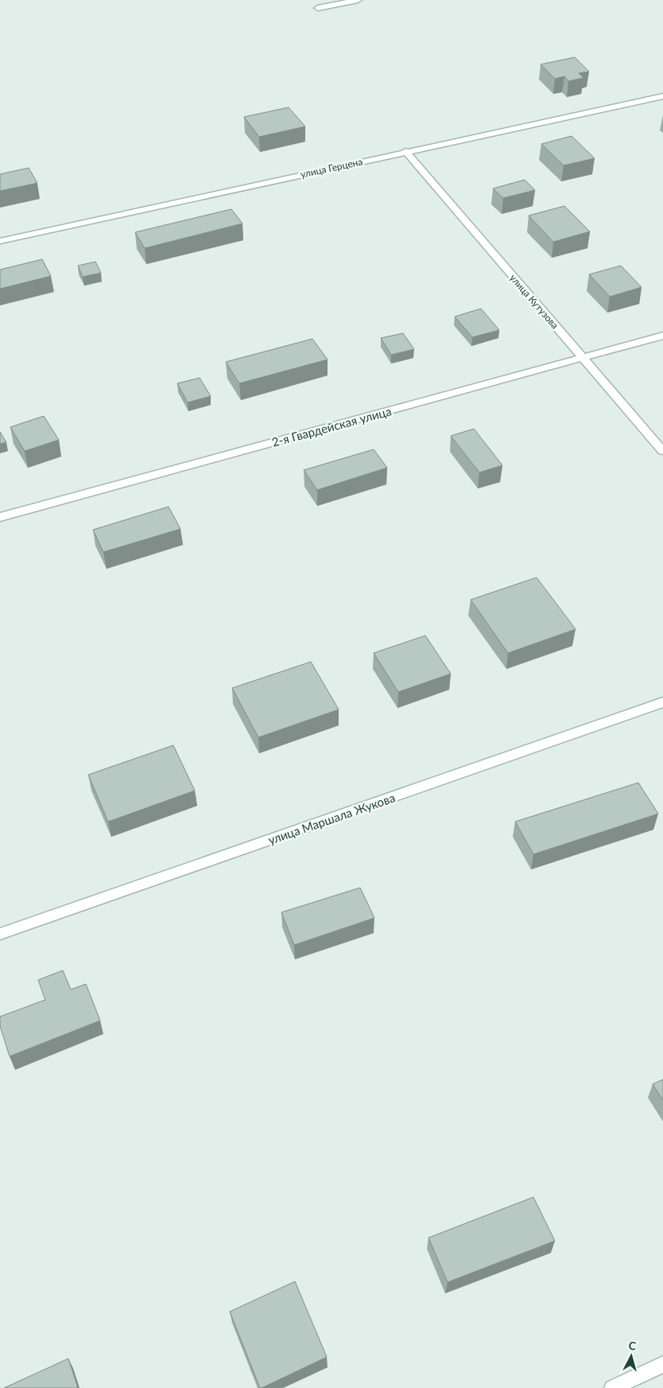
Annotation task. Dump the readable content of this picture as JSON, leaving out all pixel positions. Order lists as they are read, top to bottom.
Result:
{
  "streets": {
    "street": [
      "улица Герцена",
      "улица Кутузова",
      "2-я Гвардейская улица",
      "улица Маршала Жукова"
    ]
  },
  "crossings": [
    ["улица Герцена", "улица Кутузова"],
    ["улица Кутузова", "2-я Гвардейская улица"]
  ],
  "north": "top"
}
